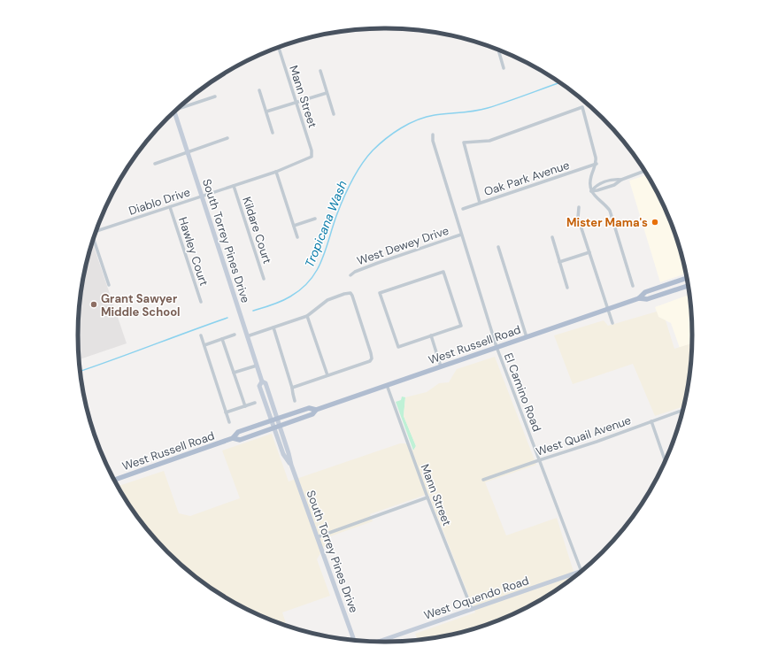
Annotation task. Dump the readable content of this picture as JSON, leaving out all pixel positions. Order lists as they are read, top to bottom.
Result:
{
  "streets": {
    "main road": ["West Russell Road"],
    "street": [
      "Mann Street",
      "Oak Park Avenue",
      "Diablo Drive",
      "Kildare Court",
      "South Torrey Pines Drive",
      "West Dewey Drive",
      "Hawley Court",
      "El Camino Road",
      "West Quail Avenue",
      "West Oquendo Road"
    ]
  },
  "crossings": [
    ["Mann Street", "Diablo Drive"],
    ["Mann Street", "West Russell Road"],
    ["Mann Street", "West Oquendo Road"],
    ["Diablo Drive", "Kildare Court"],
    ["Diablo Drive", "South Torrey Pines Drive"],
    ["Diablo Drive", "Hawley Court"],
    ["South Torrey Pines Drive", "West Russell Road"],
    ["West Dewey Drive", "El Camino Road"],
    ["West Russell Road", "El Camino Road"],
    ["El Camino Road", "West Quail Avenue"]
  ],
  "water": ["Tropicana Wash"],
  "places": ["Mister Mama's", "Grant Sawyer Middle School"]
}
